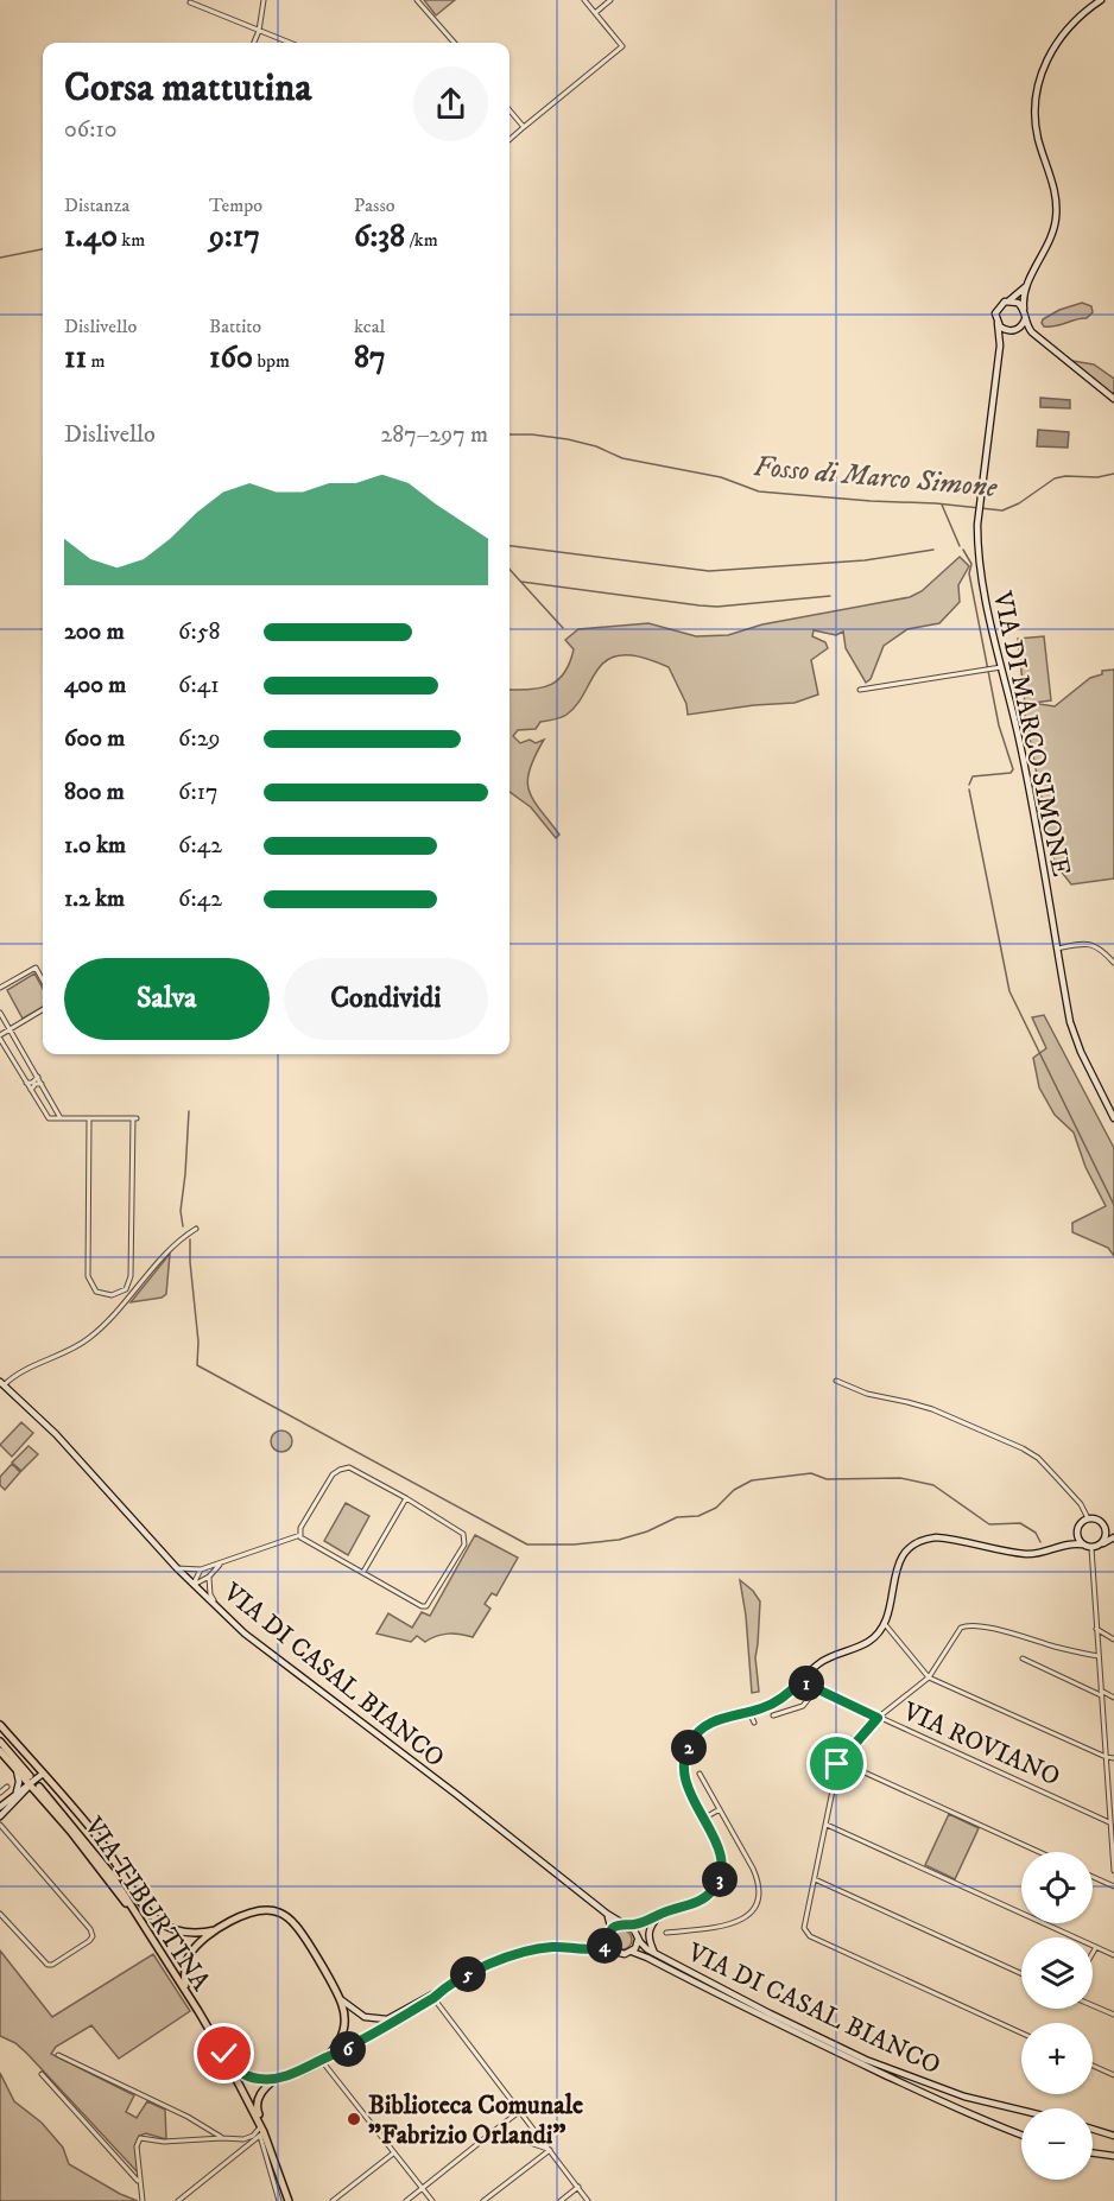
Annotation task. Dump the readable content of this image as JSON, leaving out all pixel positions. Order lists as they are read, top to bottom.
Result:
{
  "streets": {
    "main road": ["VIA TIBURTINA"],
    "street": ["VIA DI MARCO SIMONE", "VIA DI CASAL BIANCO", "VIA ROVIANO"]
  },
  "water": ["Fosso di Marco Simone"],
  "places": ["Biblioteca Comunale \"Fabrizio Orlandi\""],
  "page": {
    "heading": ["Corsa mattutina", "06:10"],
    "stats": [
      ["Distanza", "1.40 km"],
      ["Tempo", "9:17"],
      ["Passo", "6:38 /km"],
      ["Dislivello", "11 m"],
      ["Battito", "160 bpm"],
      ["kcal", "87"]
    ],
    "chart": ["Dislivello", "287–297 m"],
    "list": [
      {
        "name": "200 m",
        "note": "6:58"
      },
      {
        "name": "400 m",
        "note": "6:41"
      },
      {
        "name": "600 m",
        "note": "6:29"
      },
      {
        "name": "800 m",
        "note": "6:17"
      },
      {
        "name": "1.0 km",
        "note": "6:42"
      },
      {
        "name": "1.2 km",
        "note": "6:42"
      }
    ],
    "buttons": ["Salva", "Condividi"],
    "pins": [
      "1",
      "2",
      "3",
      "4",
      "5",
      "6"
    ],
    "map_buttons": ["+", "−"]
  }
}
